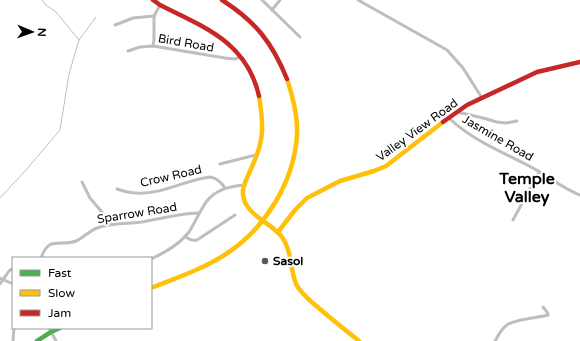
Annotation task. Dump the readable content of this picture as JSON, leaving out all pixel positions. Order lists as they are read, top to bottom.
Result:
{
  "streets": {
    "street": [
      "Bird Road",
      "Valley View Road",
      "Jasmine Road",
      "Crow Road",
      "Sparrow Road"
    ]
  },
  "crossings": [
    ["Valley View Road", "Jasmine Road"]
  ],
  "districts": ["Temple Valley"],
  "places": ["Sasol"],
  "legend": ["Fast", "Slow", "Jam"],
  "north": "right"
}
